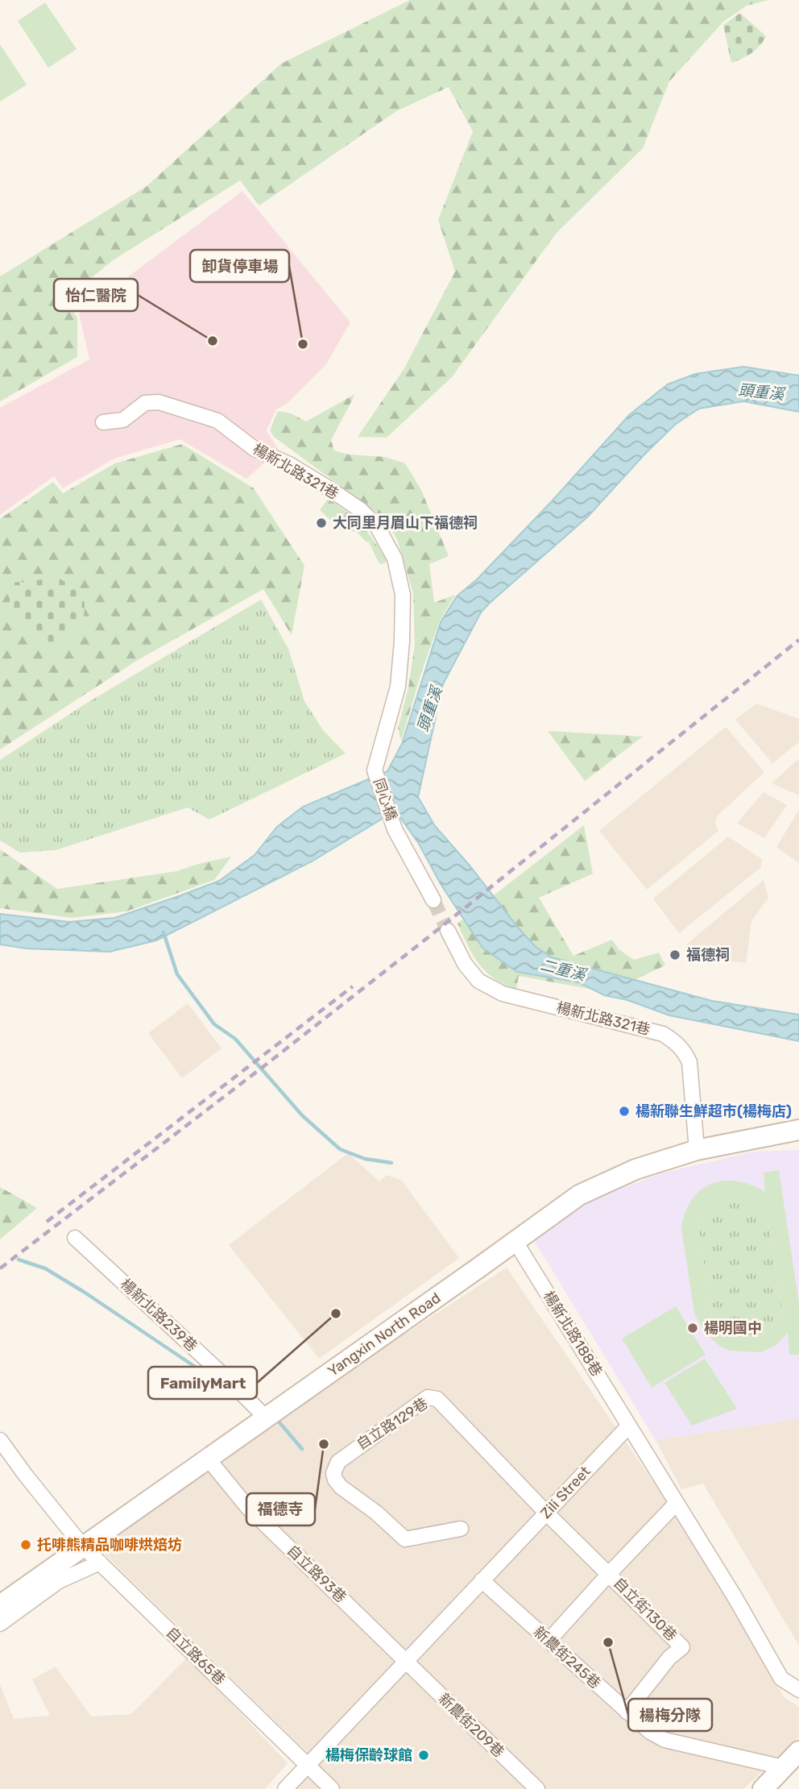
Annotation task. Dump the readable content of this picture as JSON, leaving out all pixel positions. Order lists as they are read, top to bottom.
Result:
{
  "streets": {
    "street": [
      "楊新北路321巷",
      "同心橋",
      "楊新北路239巷",
      "楊新北路188巷",
      "Yangxin North Road",
      "自立路129巷",
      "Zili Street",
      "自立路93巷",
      "自立街130巷",
      "自立路65巷",
      "新農街245巷",
      "新農街209巷"
    ]
  },
  "crossings": [
    ["楊新北路321巷", "同心橋"],
    ["楊新北路321巷", "Yangxin North Road"],
    ["楊新北路239巷", "Yangxin North Road"],
    ["楊新北路188巷", "Yangxin North Road"],
    ["楊新北路188巷", "Zili Street"],
    ["Yangxin North Road", "自立路93巷"],
    ["Yangxin North Road", "自立路65巷"],
    ["自立路129巷", "Zili Street"],
    ["自立路129巷", "自立街130巷"],
    ["Zili Street", "自立路93巷"],
    ["Zili Street", "自立街130巷"],
    ["Zili Street", "自立路65巷"],
    ["Zili Street", "新農街245巷"],
    ["Zili Street", "新農街209巷"],
    ["自立路93巷", "新農街209巷"],
    ["自立街130巷", "新農街245巷"]
  ],
  "water": ["頭重溪", "二重溪"],
  "places": [
    "怡仁醫院",
    "卸貨停車場",
    "大同里月眉山下福德祠",
    "福德祠",
    "楊新聯生鮮超市(楊梅店)",
    "FamilyMart",
    "楊明國中",
    "福德寺",
    "托啡熊精品咖啡烘焙坊",
    "楊梅分隊",
    "楊梅保齡球館"
  ]
}
